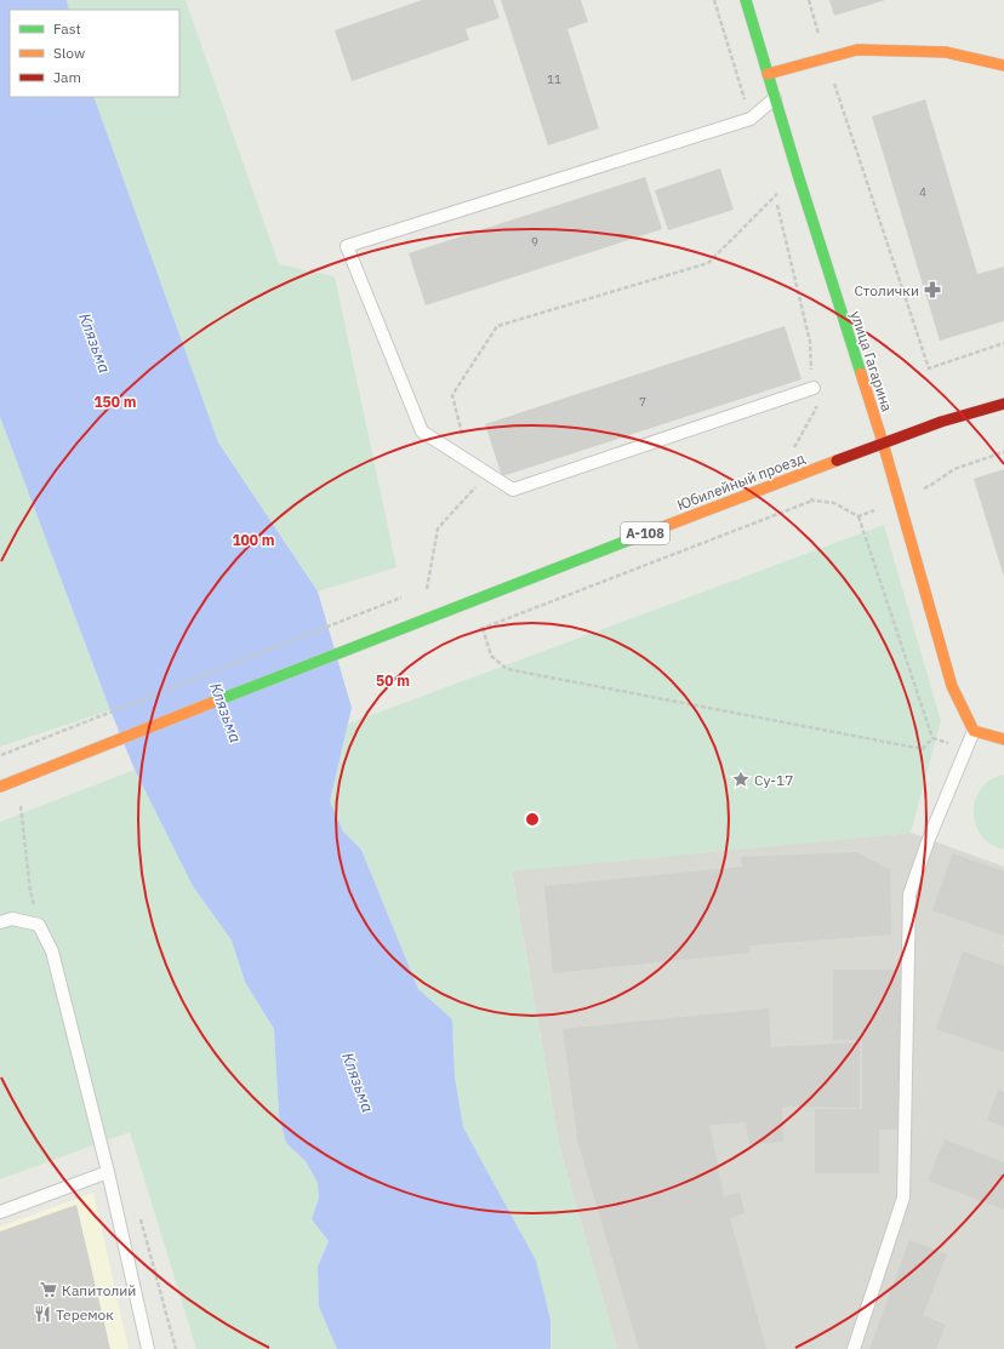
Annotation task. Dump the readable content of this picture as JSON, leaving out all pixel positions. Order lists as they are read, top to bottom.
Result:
{
  "streets": {
    "main road": ["улица Гагарина", "Юбилейный проезд", "А-108"]
  },
  "crossings": [
    ["улица Гагарина", "Юбилейный проезд"]
  ],
  "water": ["Клязьма"],
  "places": {
    "pharmacy": ["Столички"],
    "place": ["Су-17"],
    "supermarket": ["Капитолий"],
    "restaurant": ["Теремок"]
  },
  "house_numbers": [
    "11",
    "4",
    "9",
    "7"
  ],
  "legend": ["Fast", "Slow", "Jam"],
  "rings": ["150 m", "100 m", "50 m"]
}
